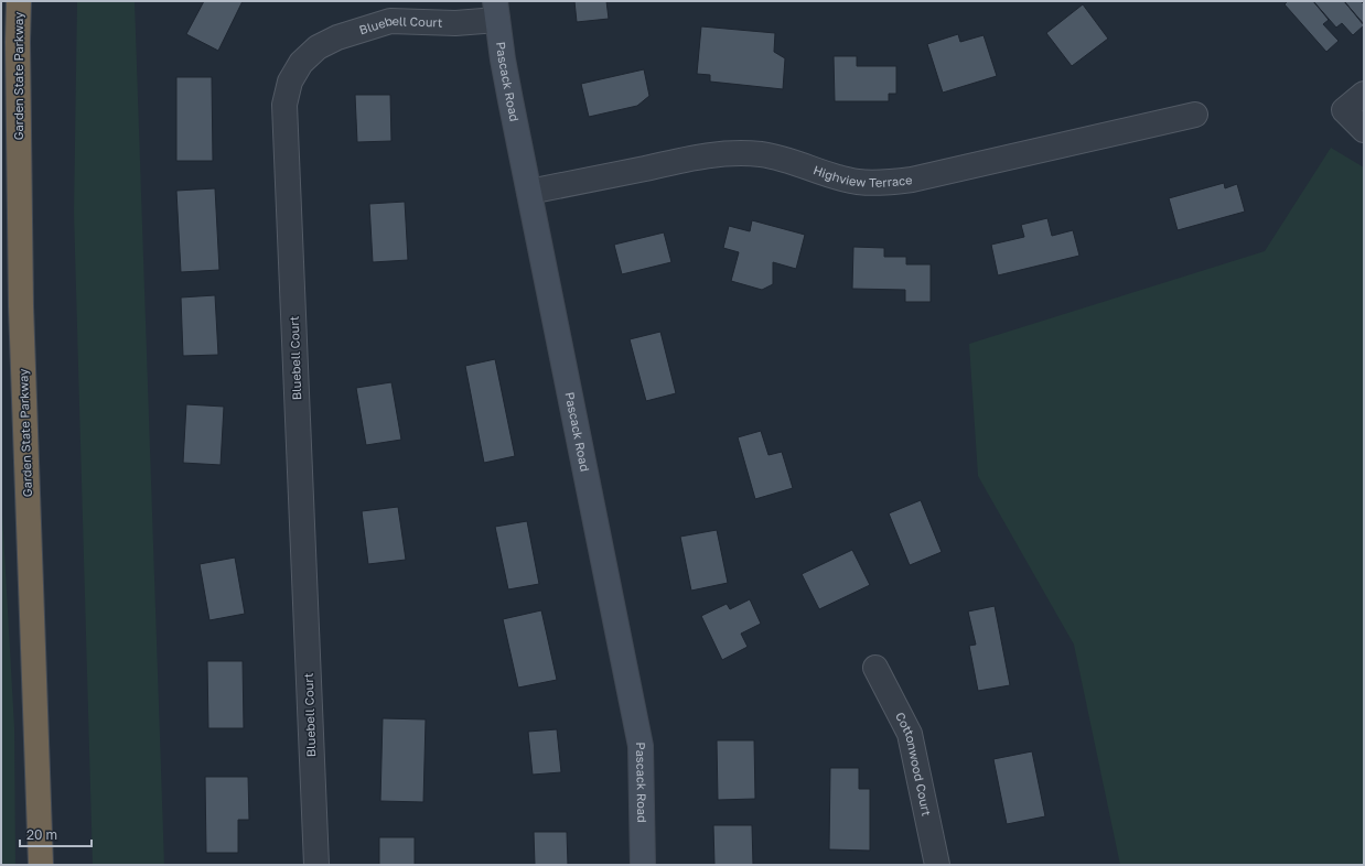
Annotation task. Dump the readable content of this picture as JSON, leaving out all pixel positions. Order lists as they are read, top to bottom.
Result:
{
  "streets": {
    "highway": ["Garden State Parkway"],
    "street": [
      "Bluebell Court",
      "Pascack Road",
      "Highview Terrace",
      "Cottonwood Court"
    ]
  },
  "crossings": [
    ["Bluebell Court", "Pascack Road"],
    ["Pascack Road", "Highview Terrace"]
  ],
  "scale_bar": "20 m"
}
